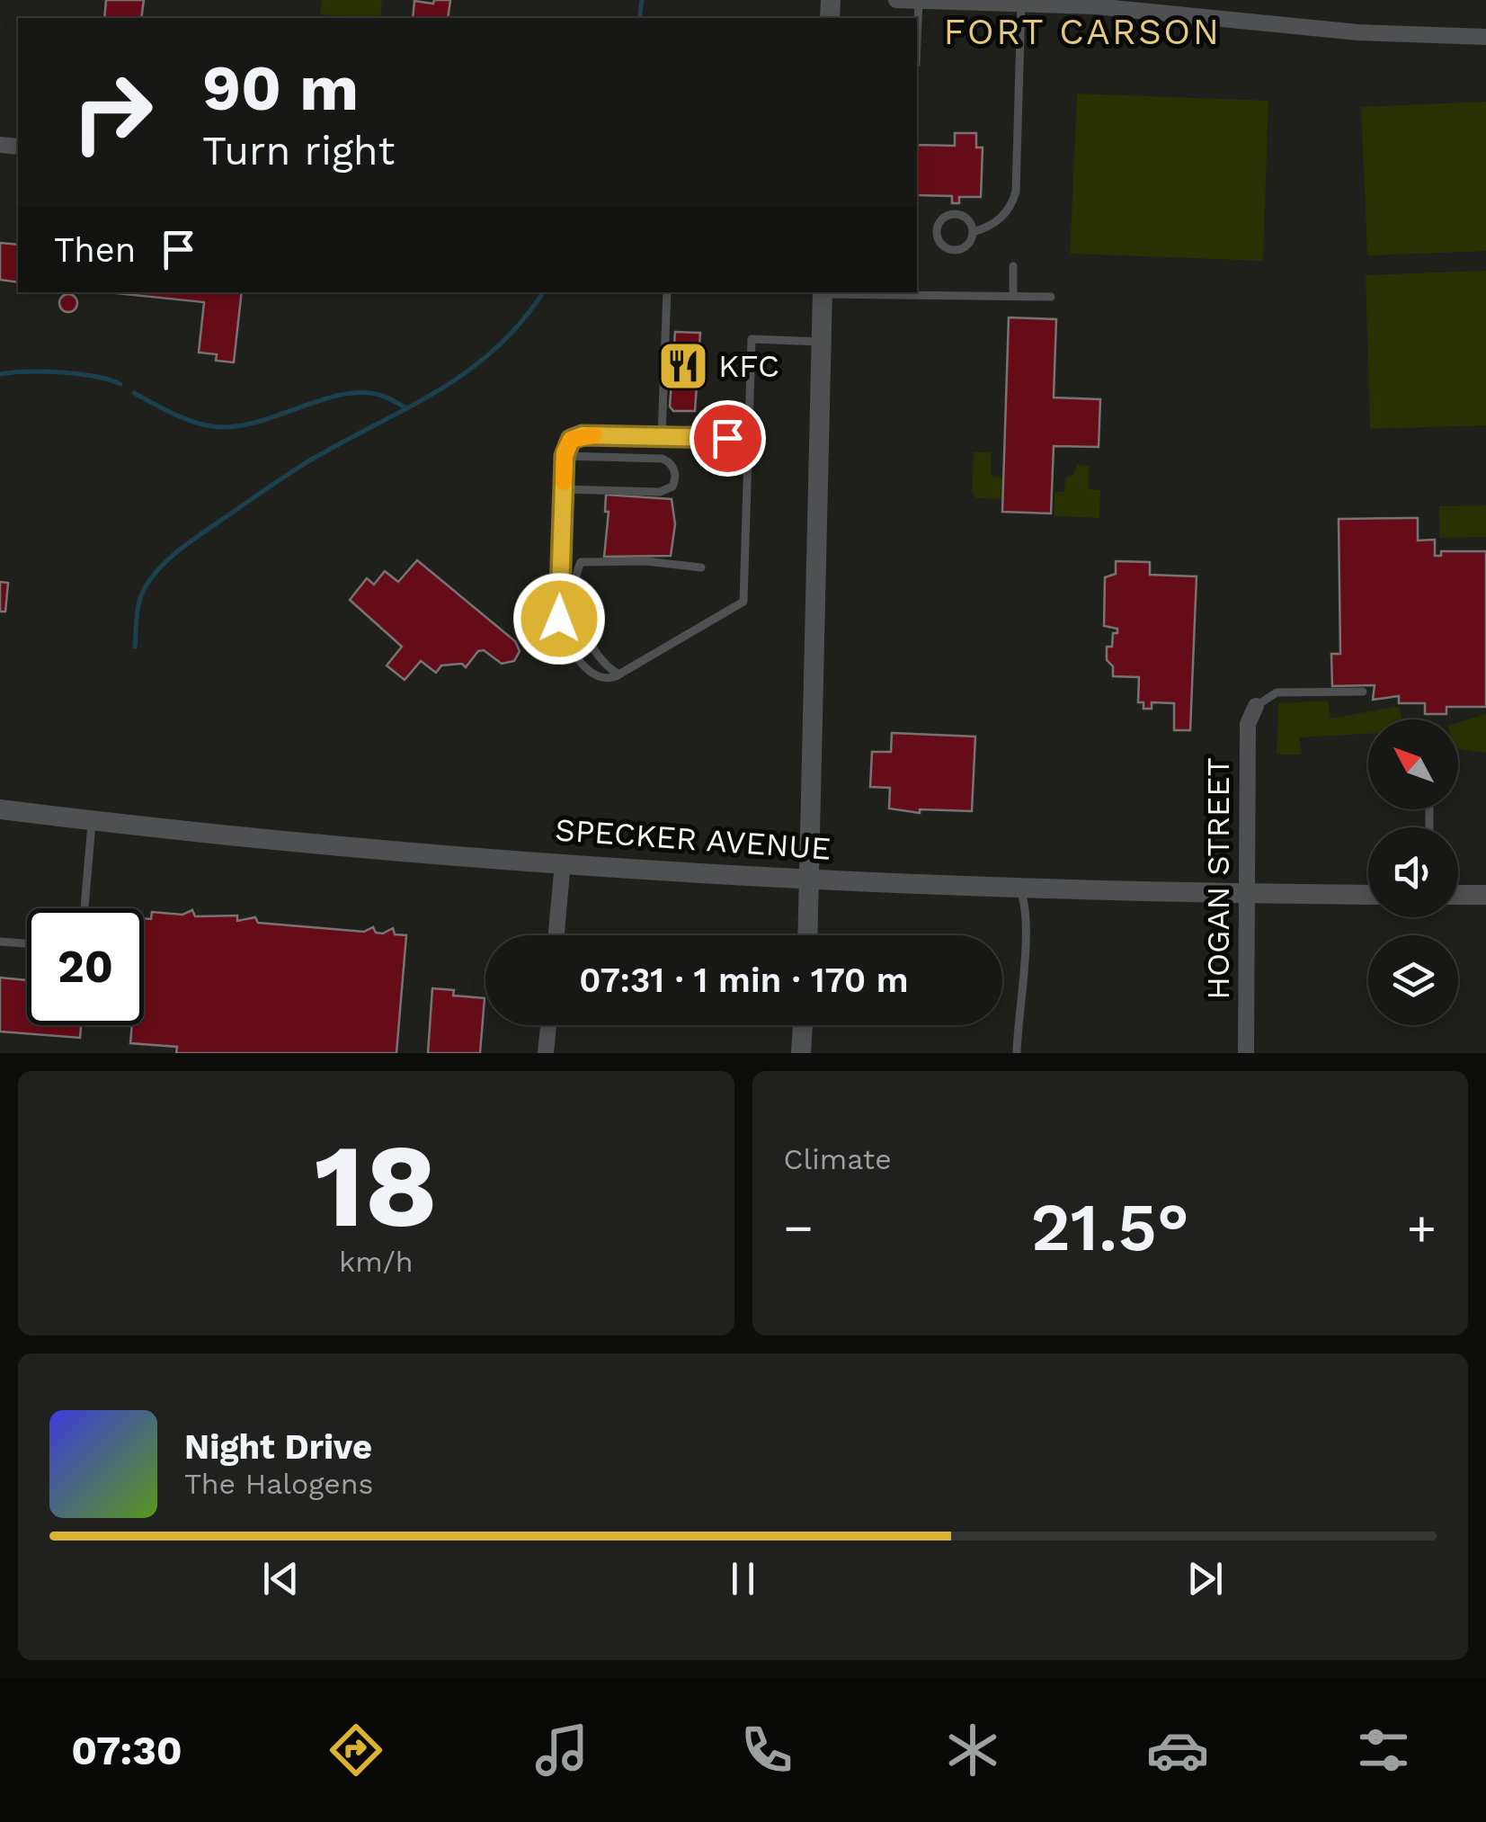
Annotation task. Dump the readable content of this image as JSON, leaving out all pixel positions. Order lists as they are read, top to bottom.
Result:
{
  "streets": {
    "street": ["SPECKER AVENUE", "HOGAN STREET"]
  },
  "crossings": [
    ["SPECKER AVENUE", "HOGAN STREET"]
  ],
  "districts": ["FORT CARSON"],
  "places": {
    "restaurant": ["KFC"]
  },
  "north": "top left",
  "page": {
    "turn": ["90 m", "Turn right"],
    "then": "Then",
    "limit": "20",
    "trip": "07:31 · 1 min · 170 m",
    "tile": [
      ["18", "km/h"],
      "Climate"
    ],
    "heat": ["−", "21.5°", "+"],
    "song": ["Night Drive", "The Halogens"],
    "tabs": "07:30"
  }
}
